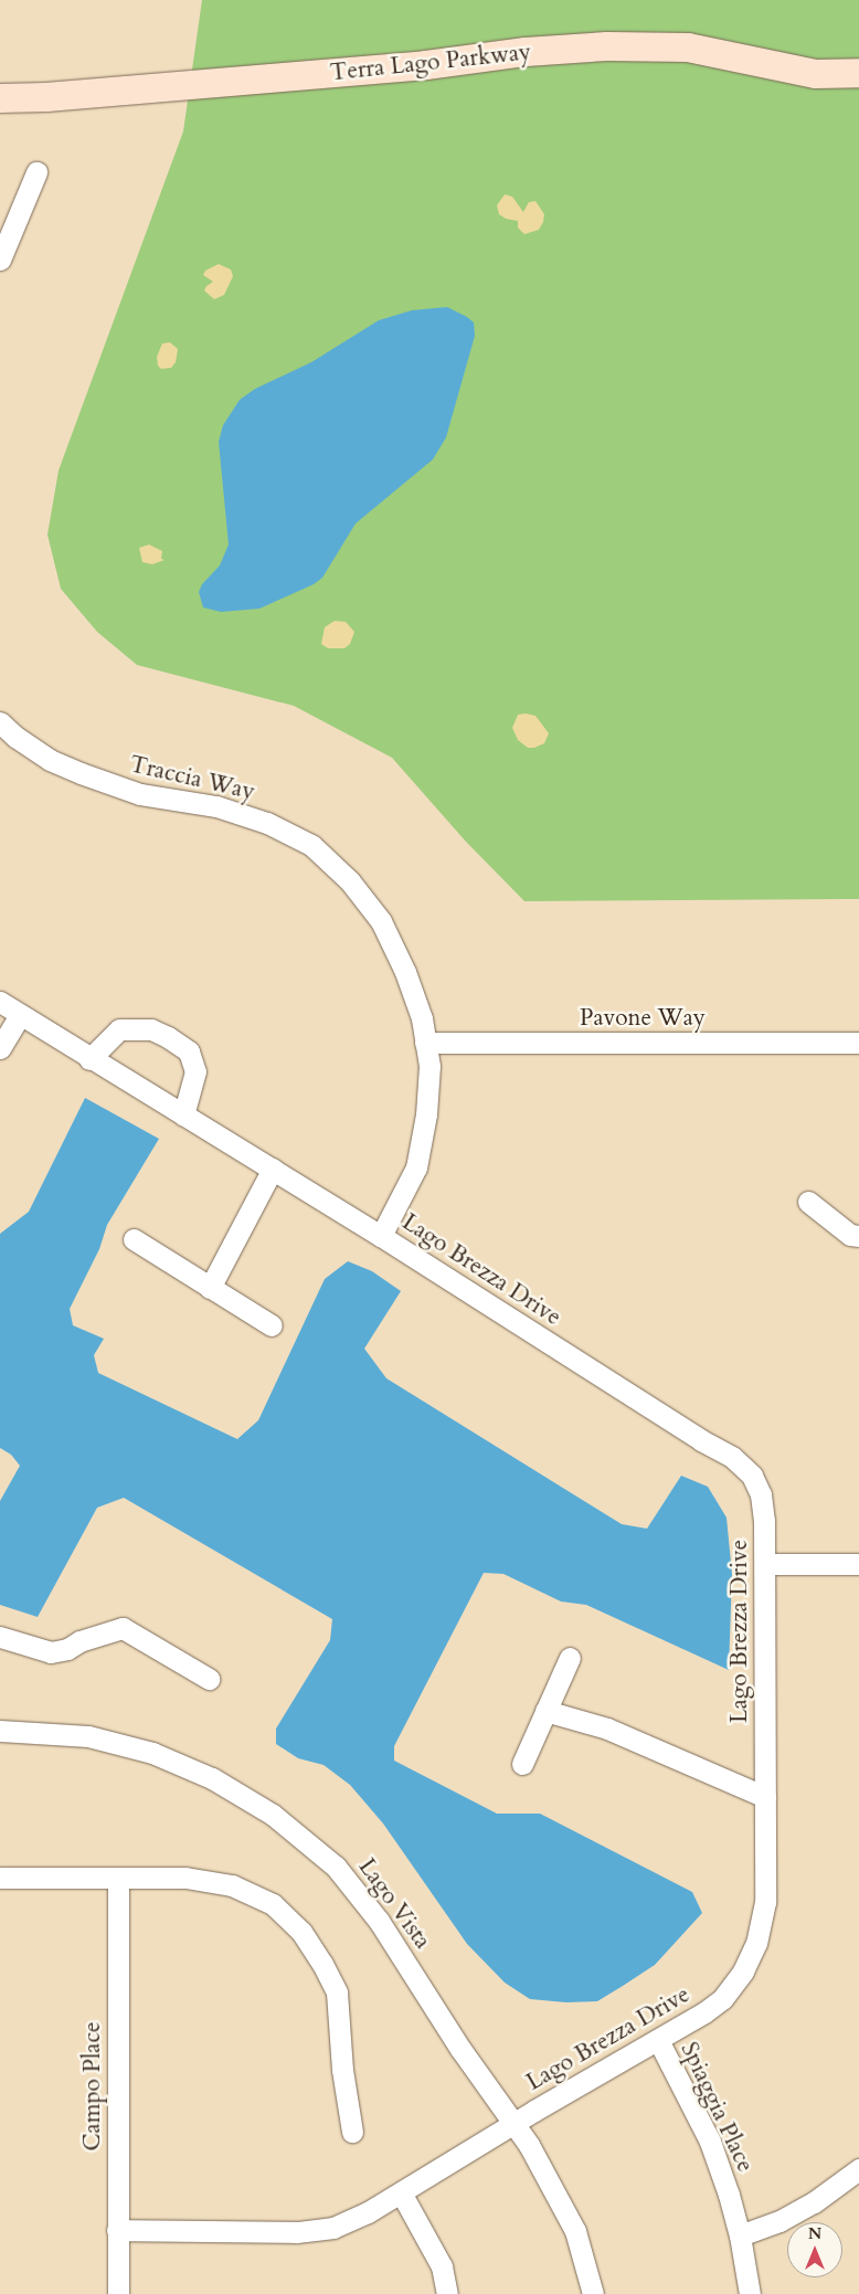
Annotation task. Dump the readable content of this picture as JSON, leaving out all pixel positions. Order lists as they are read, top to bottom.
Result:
{
  "streets": {
    "street": [
      "Terra Lago Parkway",
      "Traccia Way",
      "Pavone Way",
      "Lago Brezza Drive",
      "Lago Vista",
      "Campo Place",
      "Spiaggia Place"
    ]
  },
  "crossings": [
    ["Traccia Way", "Pavone Way"],
    ["Traccia Way", "Lago Brezza Drive"],
    ["Lago Brezza Drive", "Lago Vista"],
    ["Lago Brezza Drive", "Campo Place"],
    ["Lago Brezza Drive", "Spiaggia Place"]
  ],
  "north": "top"
}
